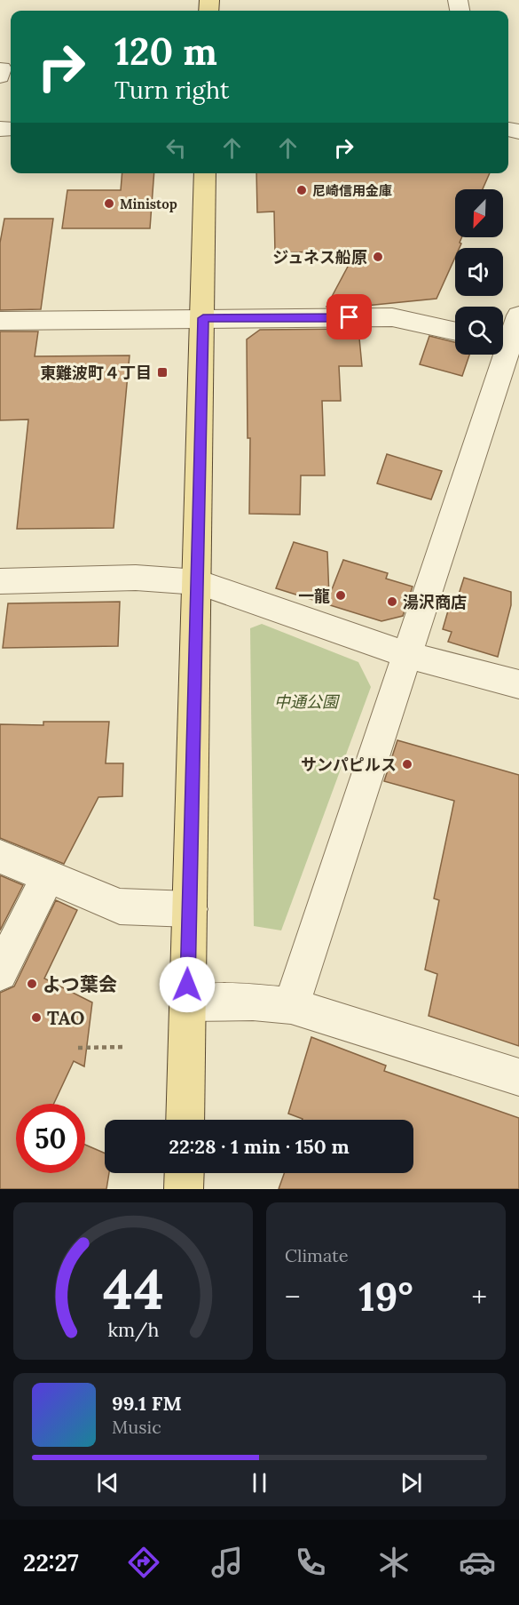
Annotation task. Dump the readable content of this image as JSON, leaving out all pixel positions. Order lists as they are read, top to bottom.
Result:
{
  "parks": ["中通公園"],
  "places": {
    "other": [
      "尼崎信用金庫",
      "Ministop",
      "ジュネス船原",
      "一龍",
      "湯沢商店",
      "サンパピルス",
      "よつ葉会",
      "TAO"
    ],
    "transit": ["東難波町４丁目"]
  },
  "north": "bottom left",
  "page": {
    "turn": ["120 m", "Turn right"],
    "limit": "50",
    "trip": "22:28 · 1 min · 150 m",
    "tile": "Climate",
    "heat": ["−", "19°", "+"],
    "song": ["99.1 FM", "Music"],
    "tabs": "22:27",
    "gauge": ["44", "km/h"]
  }
}
